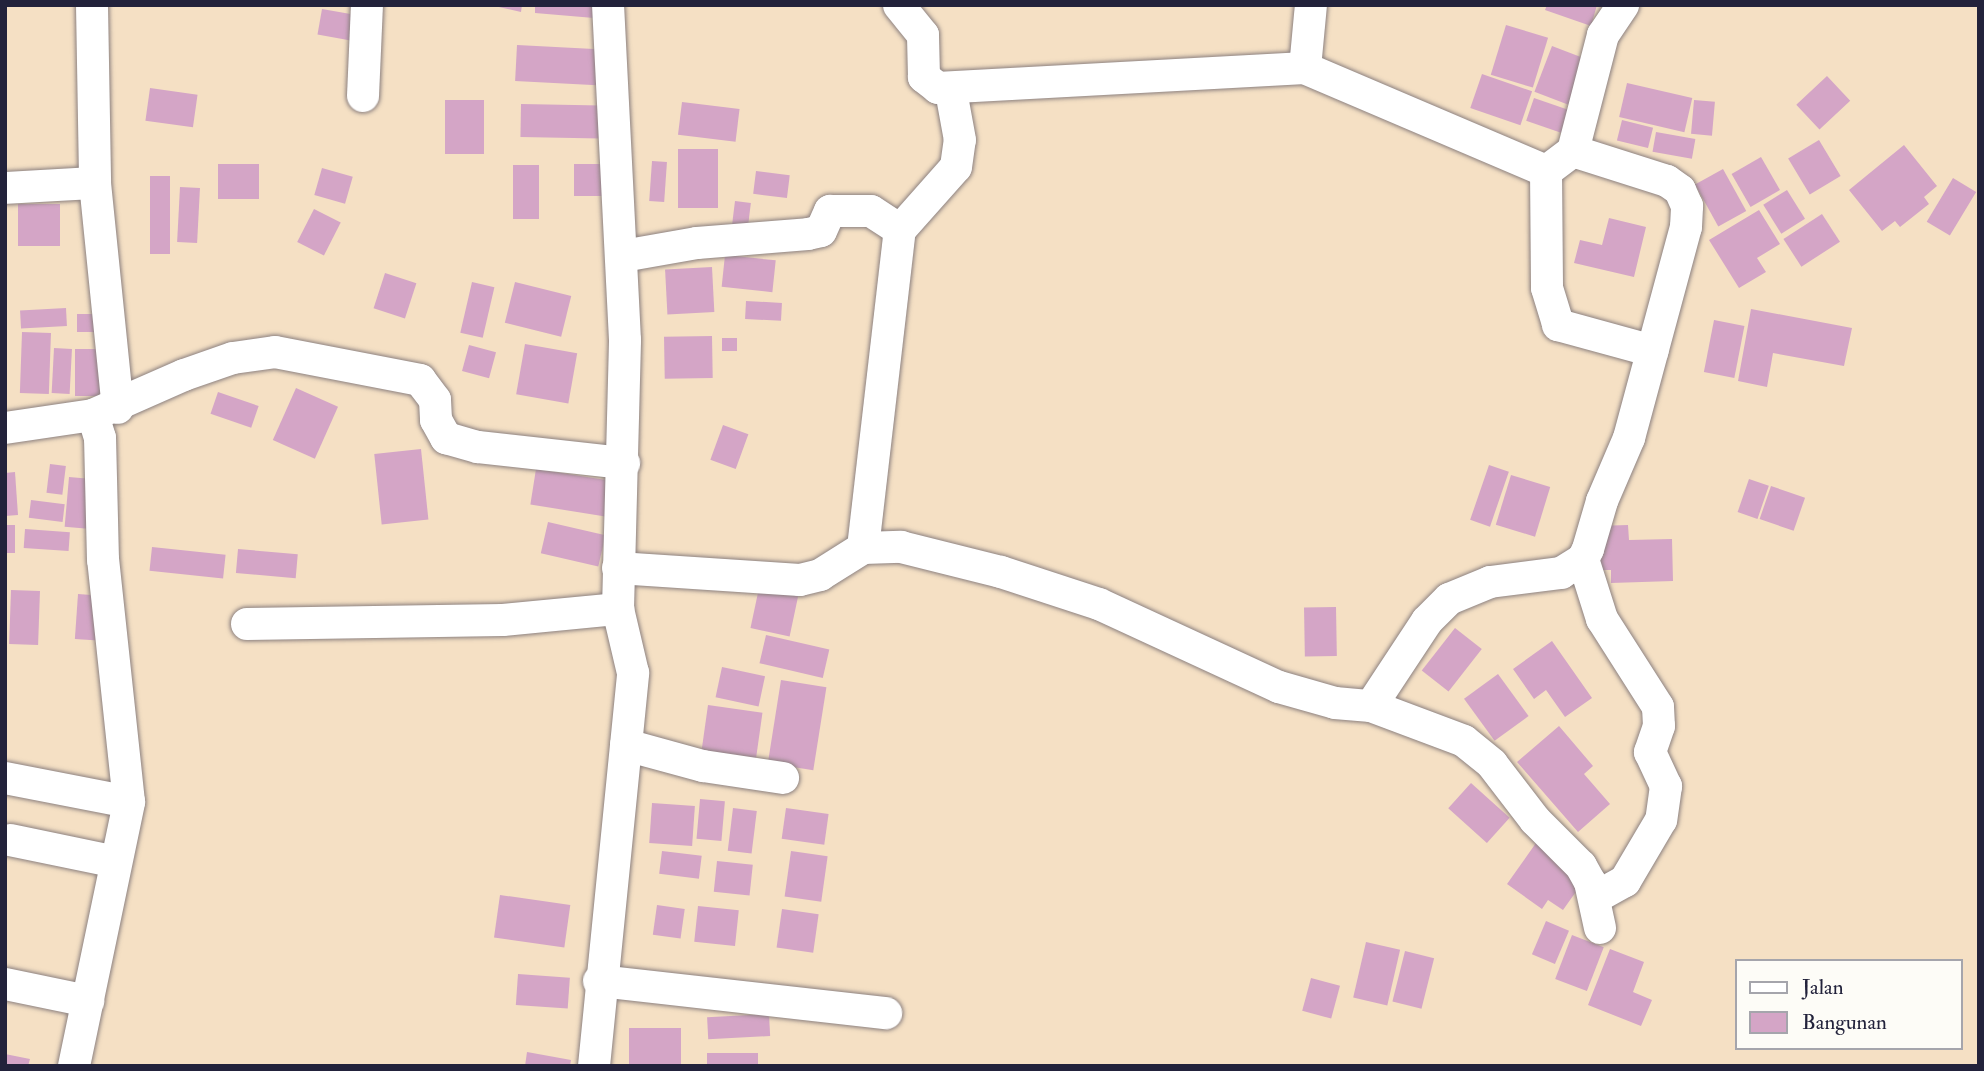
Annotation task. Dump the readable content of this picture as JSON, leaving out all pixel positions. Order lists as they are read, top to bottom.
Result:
{
  "legend": ["Jalan", "Bangunan"]
}
